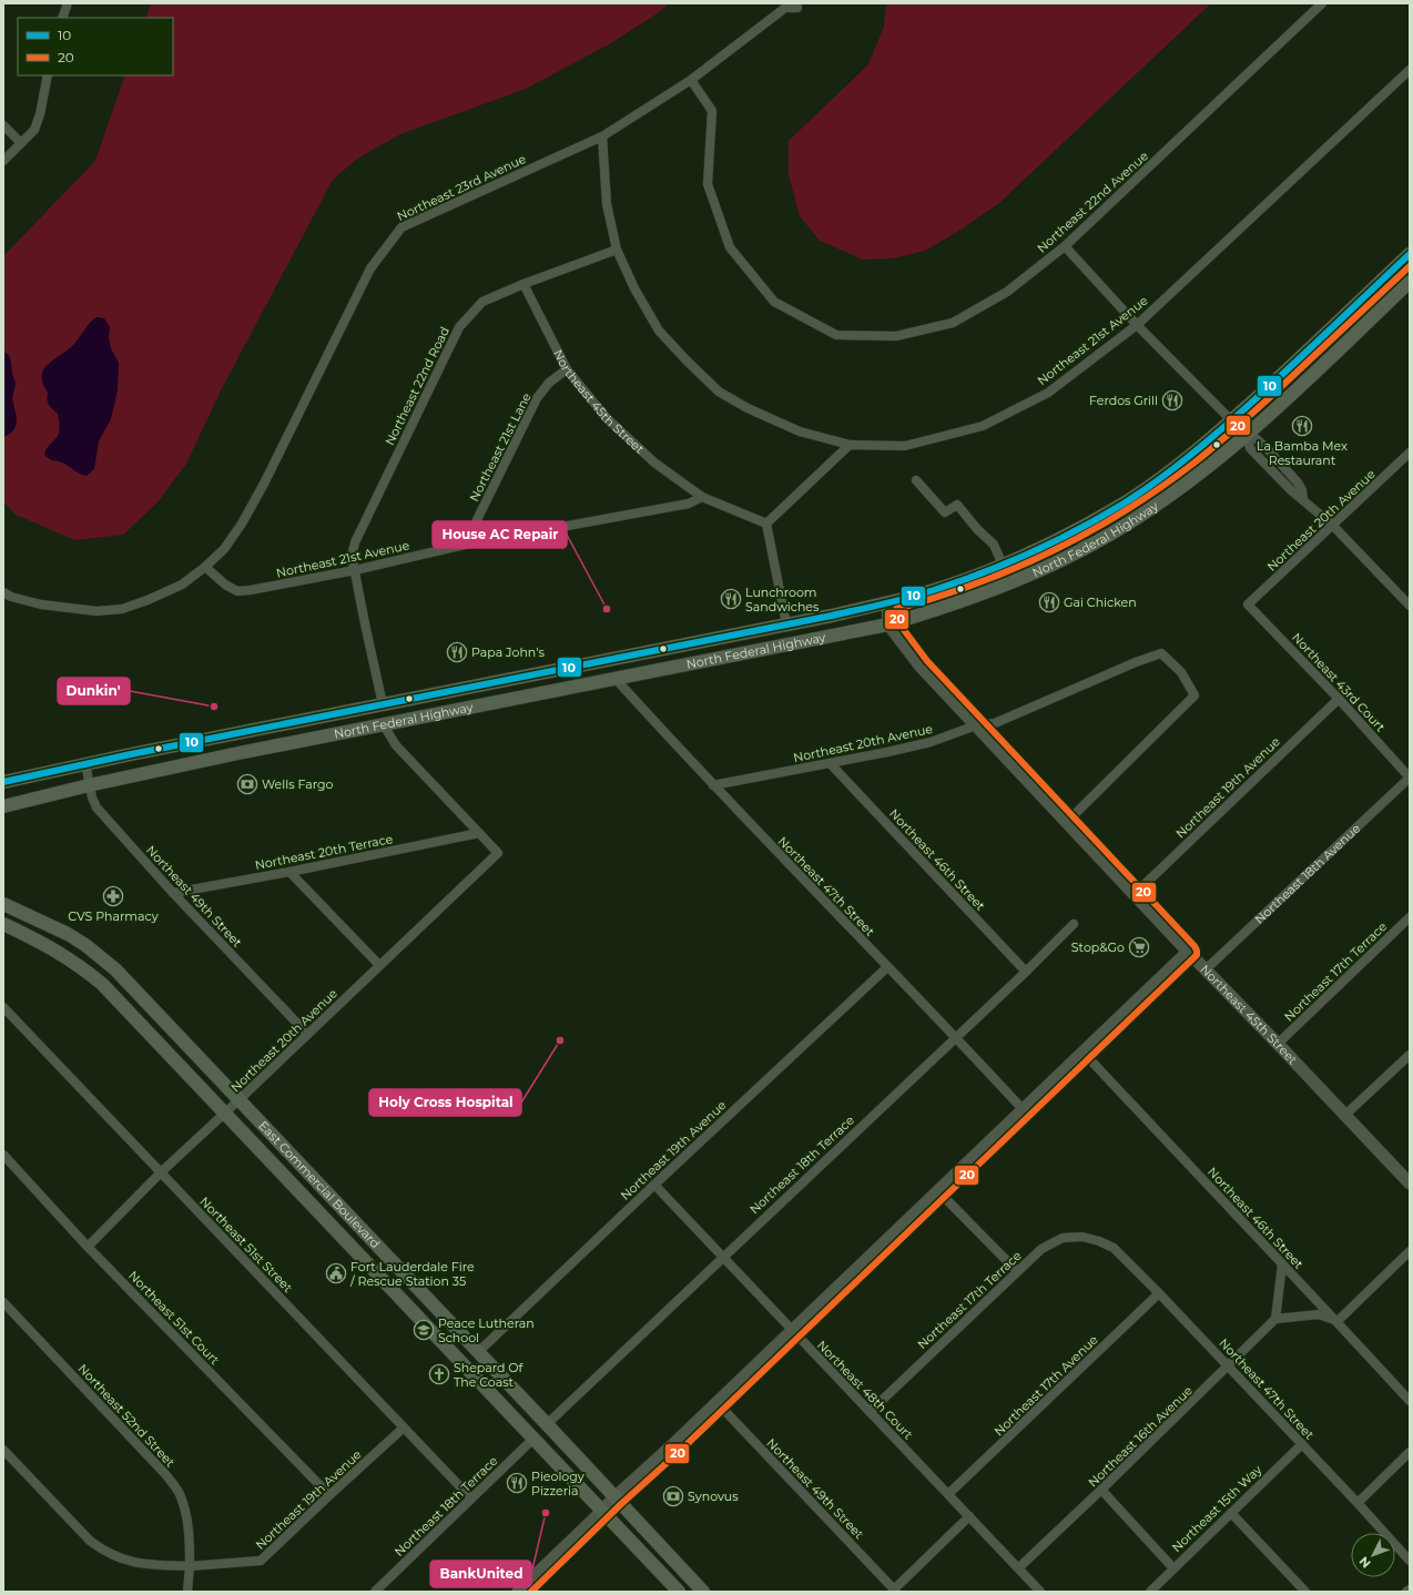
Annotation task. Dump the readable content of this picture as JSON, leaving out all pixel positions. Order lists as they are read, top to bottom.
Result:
{
  "streets": {
    "main road": ["North Federal Highway", "East Commercial Boulevard"],
    "street": [
      "Northeast 23rd Avenue",
      "Northeast 22nd Avenue",
      "Northeast 21st Avenue",
      "Northeast 22nd Road",
      "Northeast 45th Street",
      "Northeast 21st Lane",
      "Northeast 20th Avenue",
      "Northeast 43rd Court",
      "Northeast 19th Avenue",
      "Northeast 20th Terrace",
      "Northeast 46th Street",
      "Northeast 18th Avenue",
      "Northeast 47th Street",
      "Northeast 49th Street",
      "Northeast 17th Terrace",
      "Northeast 18th Terrace",
      "Northeast 51st Street",
      "Northeast 51st Court",
      "Northeast 17th Avenue",
      "Northeast 48th Court",
      "Northeast 52nd Street",
      "Northeast 16th Avenue",
      "Northeast 15th Way"
    ]
  },
  "crossings": [
    ["Northeast 23rd Avenue", "Northeast 22nd Avenue"],
    ["Northeast 23rd Avenue", "Northeast 21st Avenue"],
    ["Northeast 21st Avenue", "Northeast 22nd Road"],
    ["Northeast 21st Avenue", "Northeast 45th Street"],
    ["Northeast 21st Avenue", "Northeast 21st Lane"],
    ["Northeast 22nd Road", "Northeast 45th Street"],
    ["Northeast 22nd Road", "North Federal Highway"],
    ["Northeast 45th Street", "Northeast 21st Lane"],
    ["Northeast 45th Street", "Northeast 20th Avenue"],
    ["Northeast 45th Street", "North Federal Highway"],
    ["Northeast 45th Street", "Northeast 19th Avenue"],
    ["Northeast 45th Street", "Northeast 18th Avenue"],
    ["Northeast 45th Street", "Northeast 17th Terrace"],
    ["Northeast 20th Avenue", "Northeast 43rd Court"],
    ["Northeast 20th Avenue", "Northeast 20th Terrace"],
    ["Northeast 20th Avenue", "Northeast 46th Street"],
    ["Northeast 20th Avenue", "Northeast 47th Street"],
    ["Northeast 20th Avenue", "Northeast 49th Street"],
    ["Northeast 20th Avenue", "East Commercial Boulevard"],
    ["Northeast 20th Avenue", "Northeast 51st Street"],
    ["Northeast 20th Avenue", "Northeast 51st Court"],
    ["North Federal Highway", "Northeast 47th Street"],
    ["North Federal Highway", "Northeast 49th Street"],
    ["Northeast 43rd Court", "Northeast 19th Avenue"],
    ["Northeast 43rd Court", "Northeast 18th Avenue"],
    ["Northeast 19th Avenue", "Northeast 47th Street"],
    ["Northeast 19th Avenue", "East Commercial Boulevard"],
    ["Northeast 19th Avenue", "Northeast 51st Street"],
    ["Northeast 19th Avenue", "Northeast 51st Court"],
    ["Northeast 19th Avenue", "Northeast 48th Court"],
    ["Northeast 19th Avenue", "Northeast 52nd Street"],
    ["Northeast 20th Terrace", "Northeast 49th Street"],
    ["Northeast 46th Street", "Northeast 18th Terrace"],
    ["Northeast 47th Street", "Northeast 17th Terrace"],
    ["Northeast 47th Street", "Northeast 18th Terrace"],
    ["Northeast 47th Street", "Northeast 17th Avenue"],
    ["Northeast 47th Street", "Northeast 16th Avenue"],
    ["Northeast 47th Street", "Northeast 15th Way"],
    ["Northeast 17th Terrace", "Northeast 48th Court"],
    ["Northeast 18th Terrace", "East Commercial Boulevard"],
    ["Northeast 18th Terrace", "Northeast 51st Street"],
    ["Northeast 18th Terrace", "Northeast 48th Court"],
    ["Northeast 17th Avenue", "Northeast 48th Court"],
    ["Northeast 48th Court", "Northeast 16th Avenue"]
  ],
  "places": {
    "restaurant": [
      "Ferdos Grill",
      "La Bamba Mex Restaurant",
      "Lunchroom Sandwiches",
      "Gai Chicken",
      "Papa John's",
      "Pieology Pizzeria"
    ],
    "other": [
      "House AC Repair",
      "Dunkin'",
      "Holy Cross Hospital",
      "BankUnited"
    ],
    "bank": ["Wells Fargo", "Synovus"],
    "pharmacy": ["CVS Pharmacy"],
    "supermarket": ["Stop&Go"],
    "public building": ["Fort Lauderdale Fire / Rescue Station 35"],
    "school or university": ["Peace Lutheran School"],
    "church": ["Shepard Of The Coast"]
  },
  "lines": ["transit line 10", "transit line 20"],
  "legend": ["10", "20"],
  "north": "bottom left"
}
